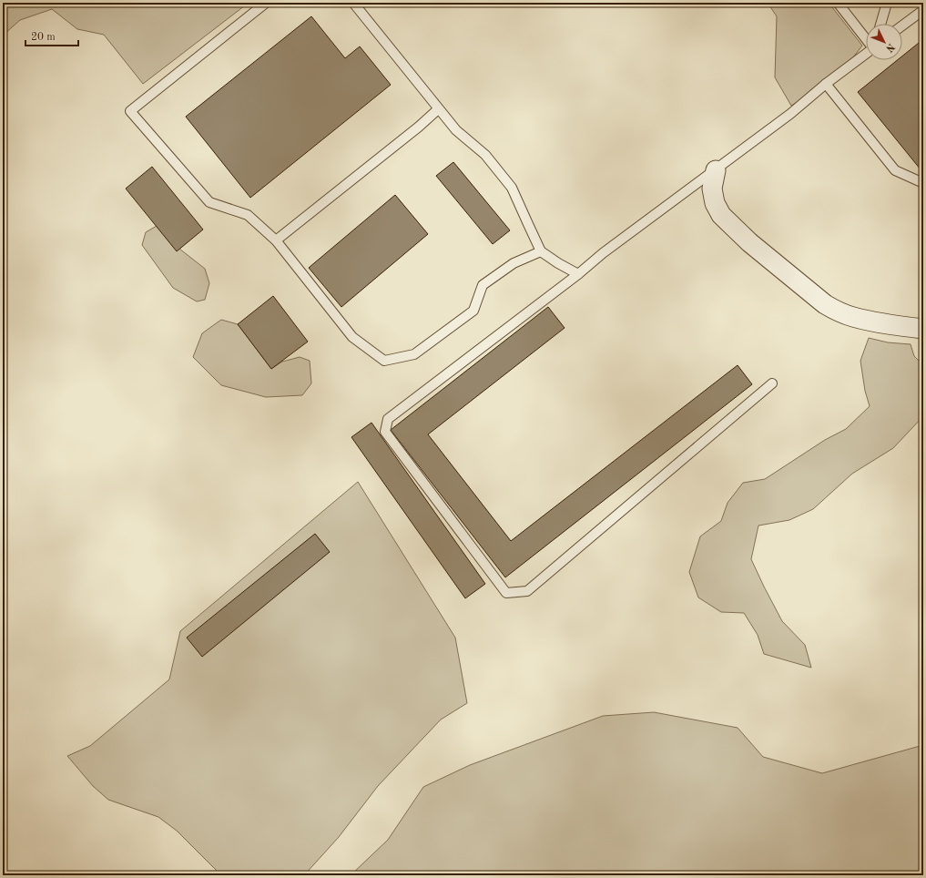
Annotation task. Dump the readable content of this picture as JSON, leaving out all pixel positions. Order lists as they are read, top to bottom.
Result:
{
  "scale_bar": "20 m",
  "north": "bottom right"
}
